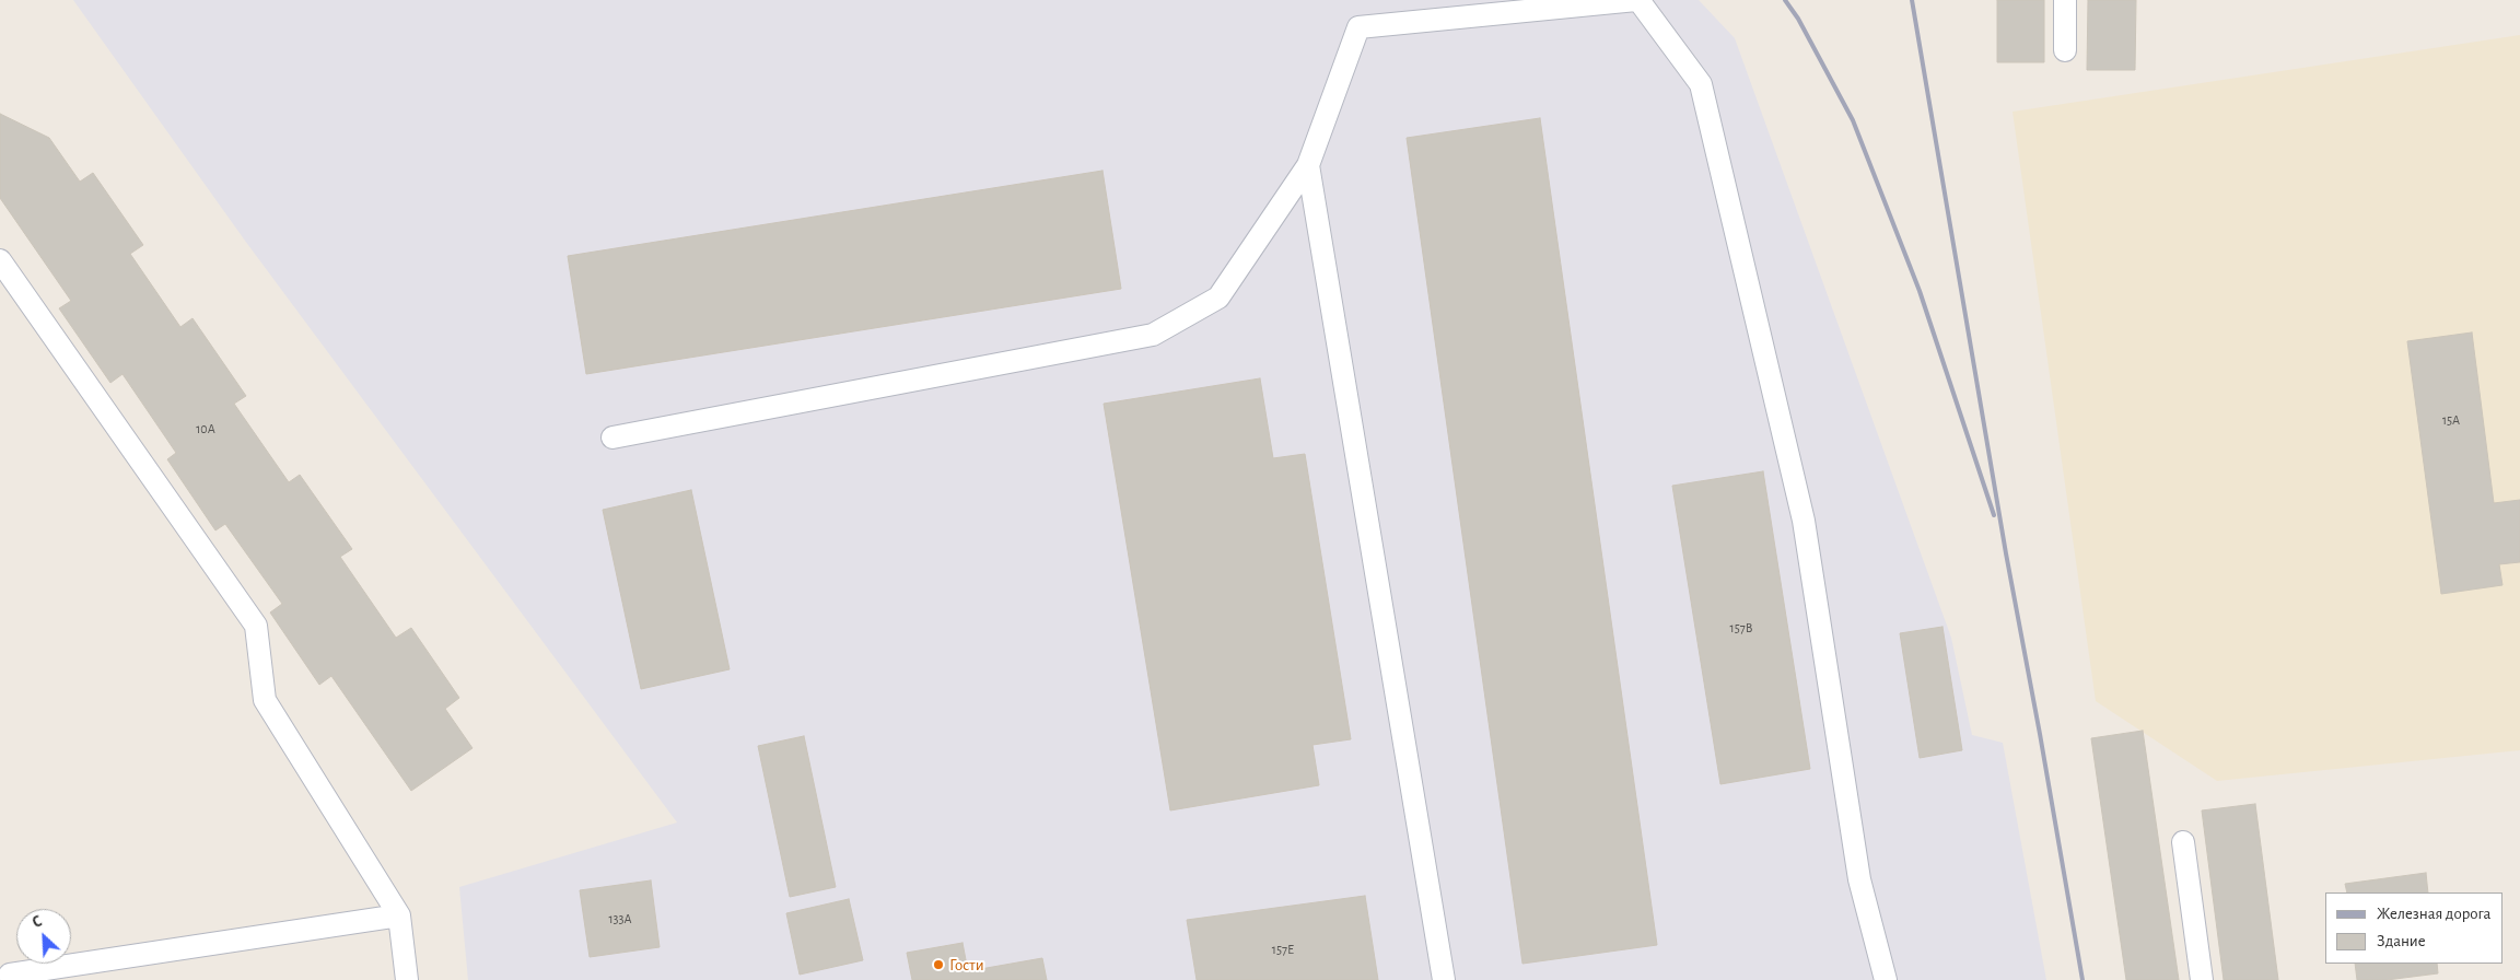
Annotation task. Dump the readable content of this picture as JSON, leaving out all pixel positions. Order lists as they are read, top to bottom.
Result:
{
  "places": ["Гости"],
  "house_numbers": [
    "15А",
    "10А",
    "157В",
    "133А",
    "157Е"
  ],
  "legend": ["Железная дорога", "Здание"],
  "north": "top left"
}
